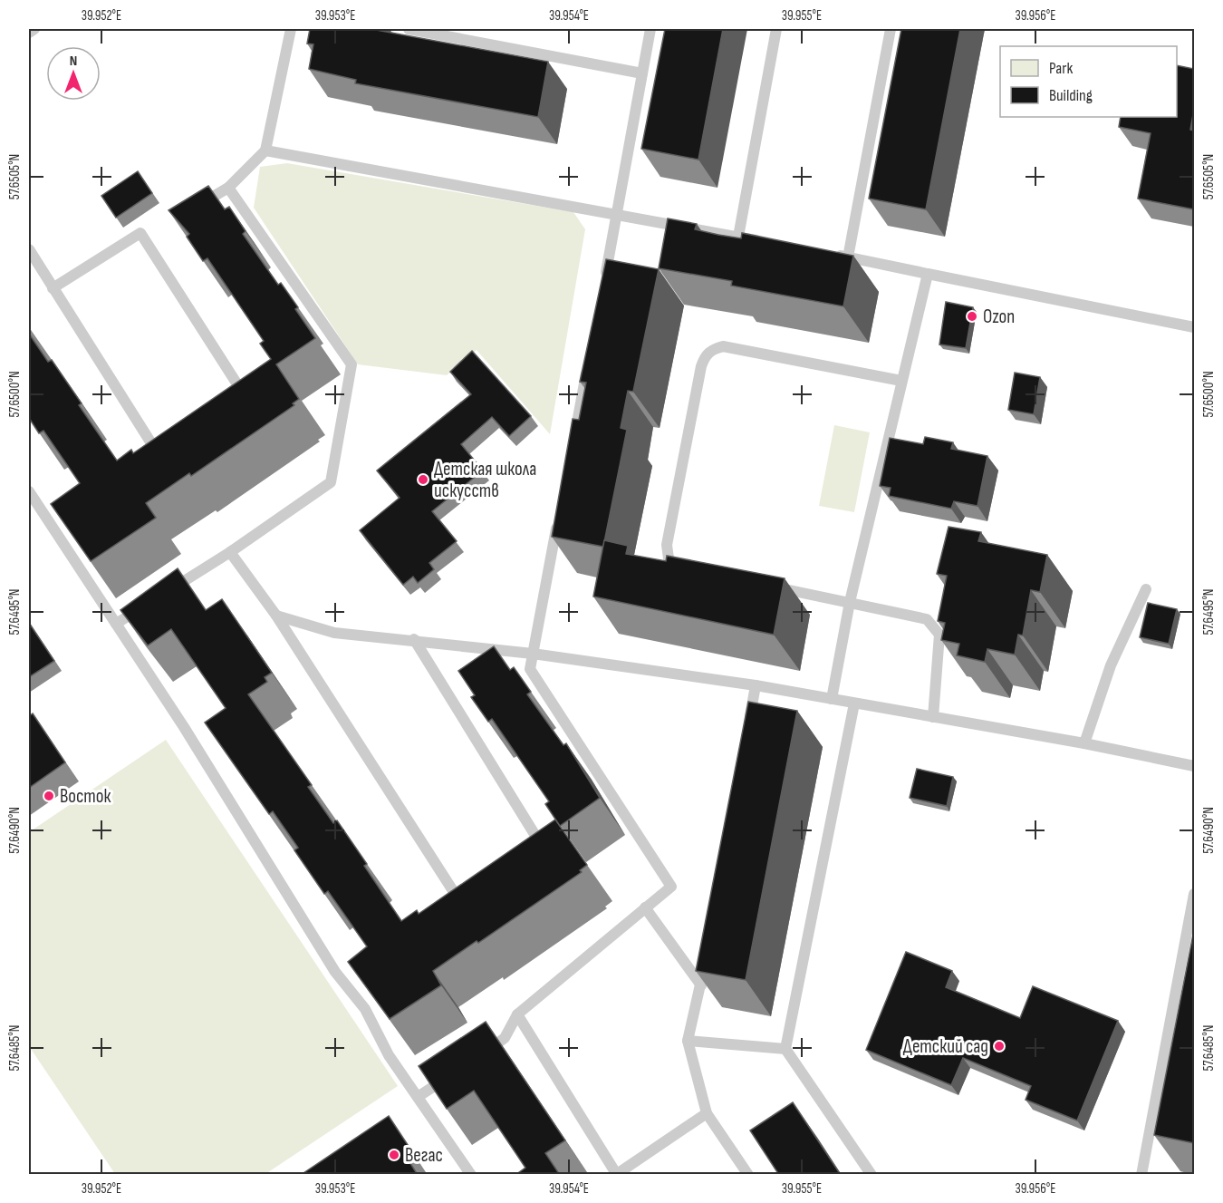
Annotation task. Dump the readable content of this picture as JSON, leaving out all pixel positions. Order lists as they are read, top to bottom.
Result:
{
  "places": [
    "Ozon",
    "Детская школа искусств",
    "Восток",
    "Детский сад",
    "Вегас"
  ],
  "legend": ["Park", "Building"],
  "north": "top",
  "coordinates": [
    "39.952°E",
    "39.953°E",
    "39.954°E",
    "39.955°E",
    "39.956°E",
    "57.6505°N",
    "57.6500°N",
    "57.6495°N",
    "57.6490°N",
    "57.6485°N"
  ]
}
